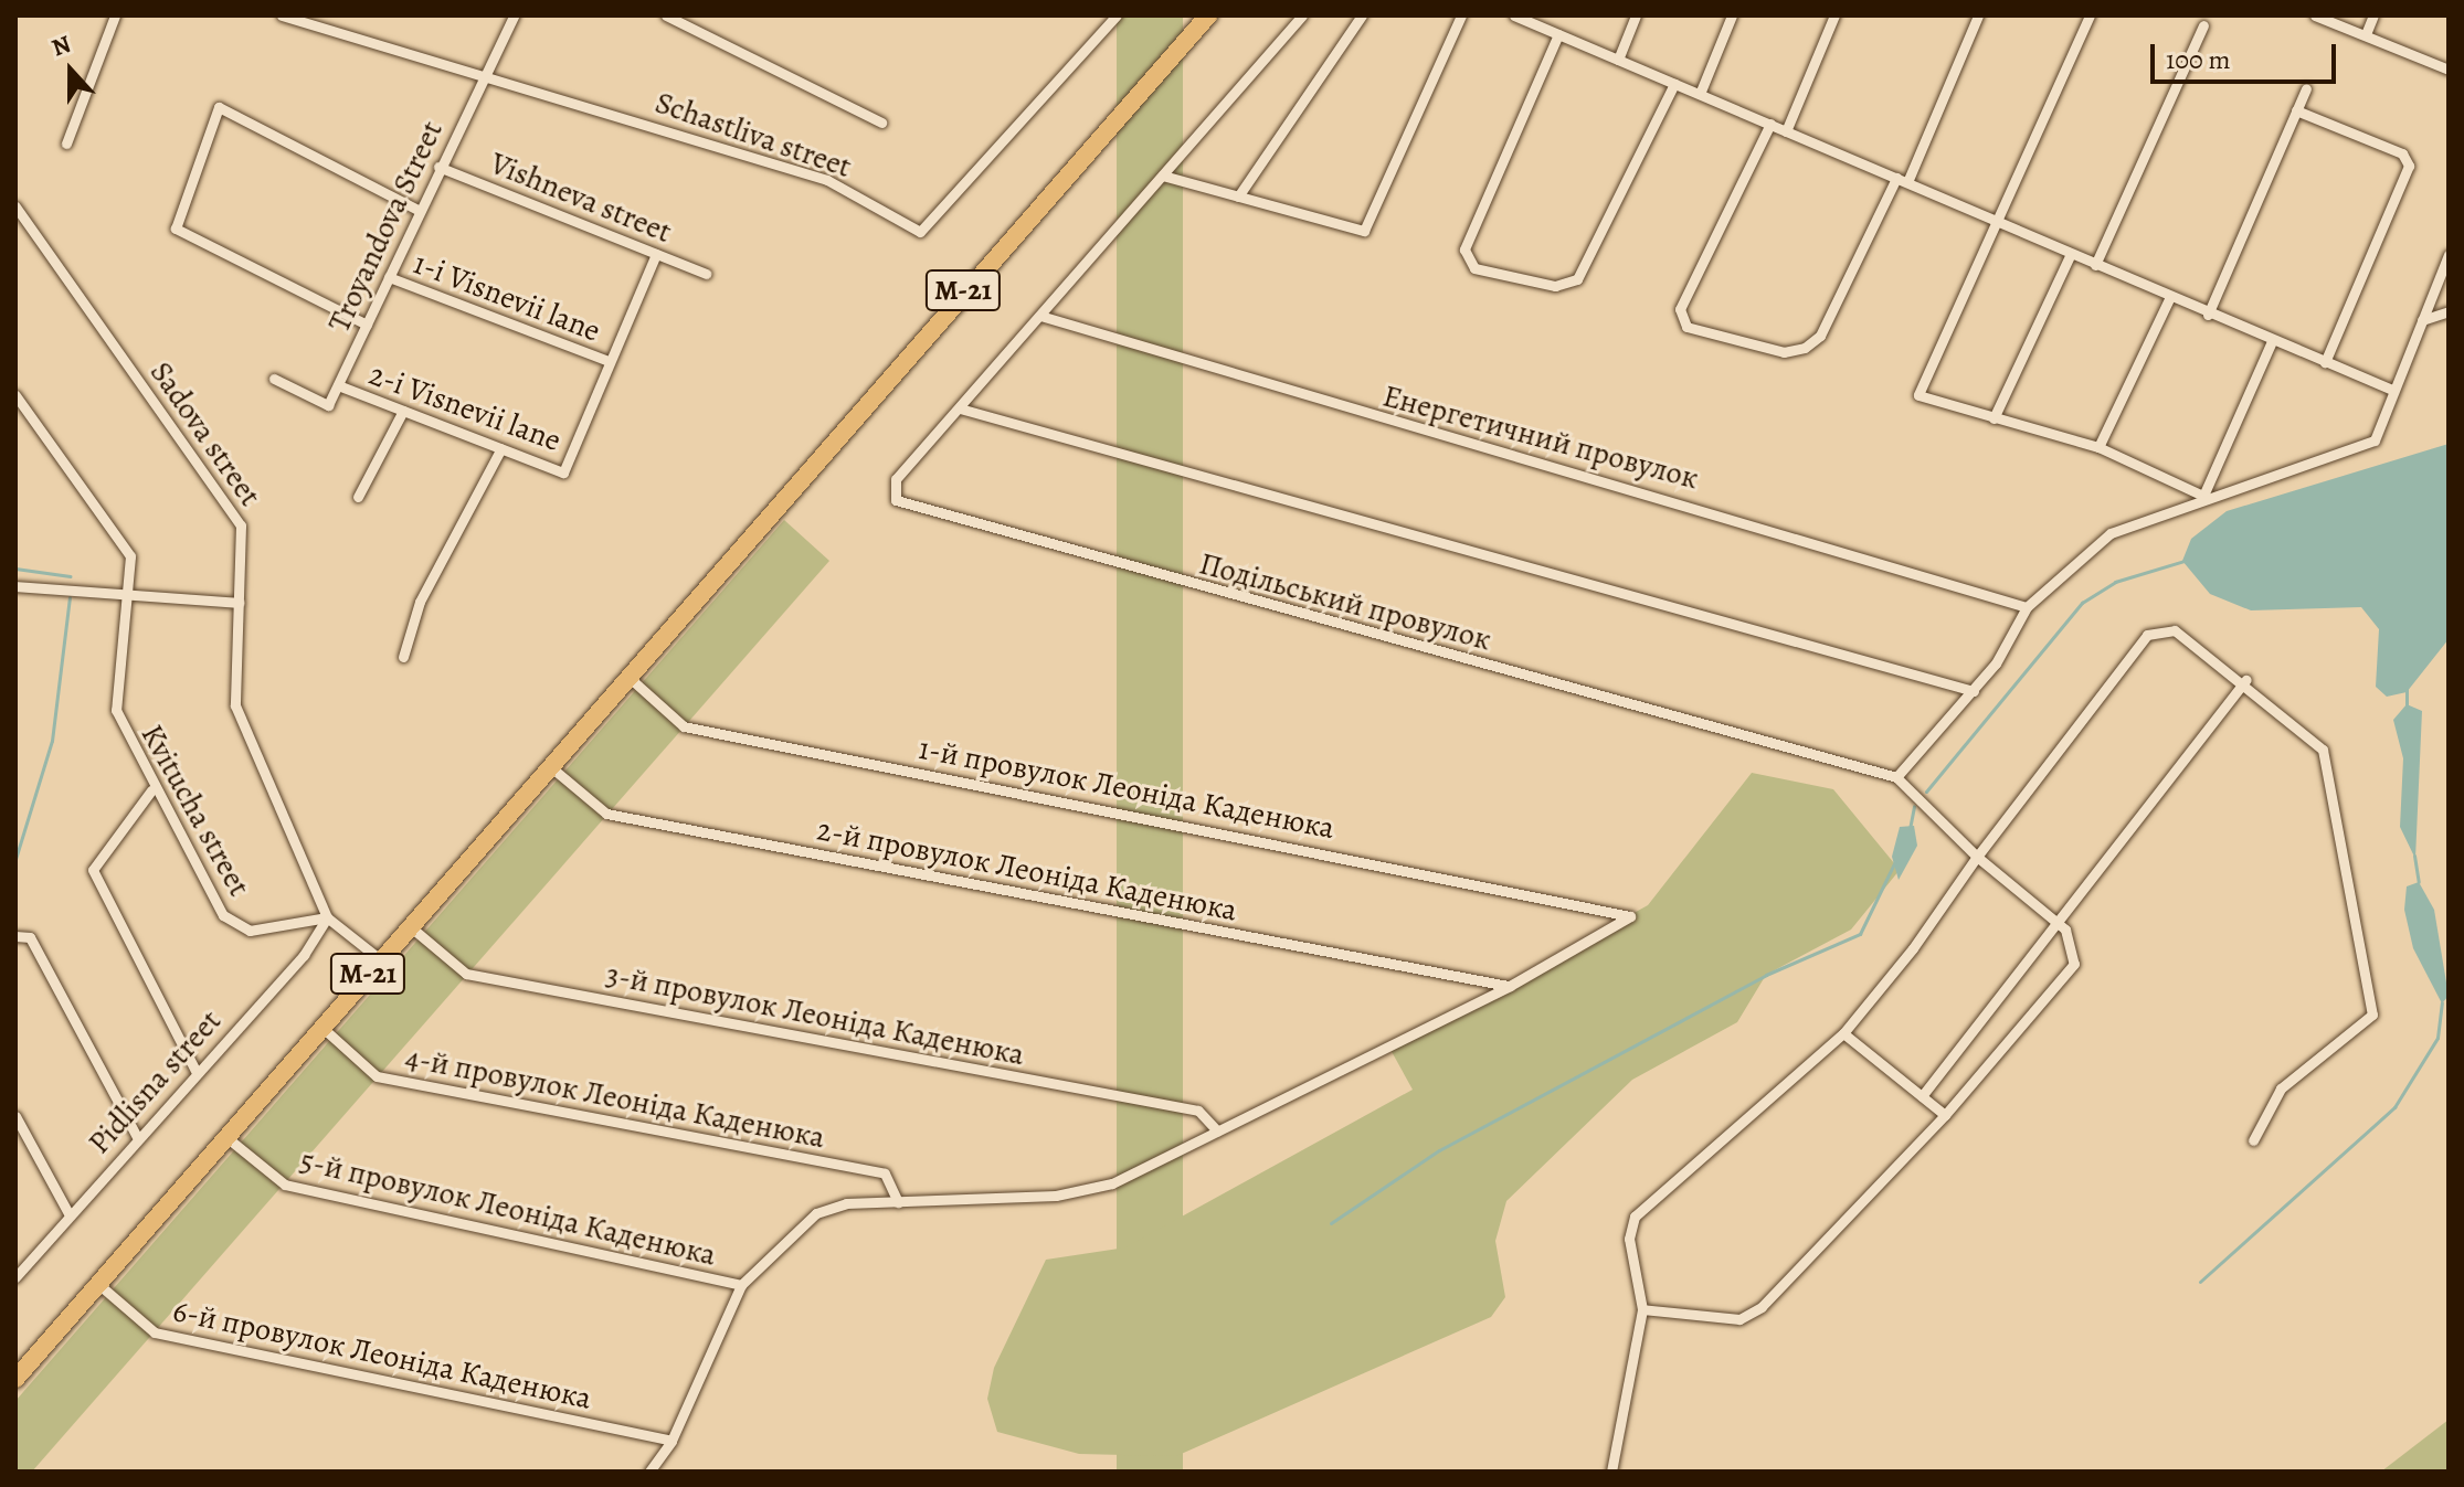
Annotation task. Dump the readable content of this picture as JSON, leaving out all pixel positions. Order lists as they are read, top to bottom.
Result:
{
  "streets": {
    "highway": ["М-21"],
    "street": [
      "Schastliva street",
      "Vishneva street",
      "Troyandova Street",
      "1-i Visnevii lane",
      "2-i Visnevii lane",
      "Sadova street",
      "Енергетичний провулок",
      "Подільський провулок",
      "1-й провулок Леоніда Каденюка",
      "Kvitucha street",
      "2-й провулок Леоніда Каденюка",
      "3-й провулок Леоніда Каденюка",
      "Pidlisna street",
      "4-й провулок Леоніда Каденюка",
      "5-й провулок Леоніда Каденюка",
      "6-й провулок Леоніда Каденюка"
    ]
  },
  "crossings": [
    ["Schastliva street", "Troyandova Street"],
    ["Vishneva street", "Troyandova Street"],
    ["Troyandova Street", "1-i Visnevii lane"],
    ["Troyandova Street", "2-i Visnevii lane"],
    ["М-21", "1-й провулок Леоніда Каденюка"],
    ["М-21", "2-й провулок Леоніда Каденюка"],
    ["М-21", "3-й провулок Леоніда Каденюка"],
    ["М-21", "4-й провулок Леоніда Каденюка"],
    ["М-21", "5-й провулок Леоніда Каденюка"],
    ["М-21", "6-й провулок Леоніда Каденюка"],
    ["1-i Visnevii lane", "2-i Visnevii lane"],
    ["Sadova street", "Kvitucha street"],
    ["Sadova street", "Pidlisna street"],
    ["Енергетичний провулок", "Подільський провулок"],
    ["1-й провулок Леоніда Каденюка", "2-й провулок Леоніда Каденюка"],
    ["Kvitucha street", "Pidlisna street"]
  ],
  "scale_bar": "100 m",
  "north": "top"
}
